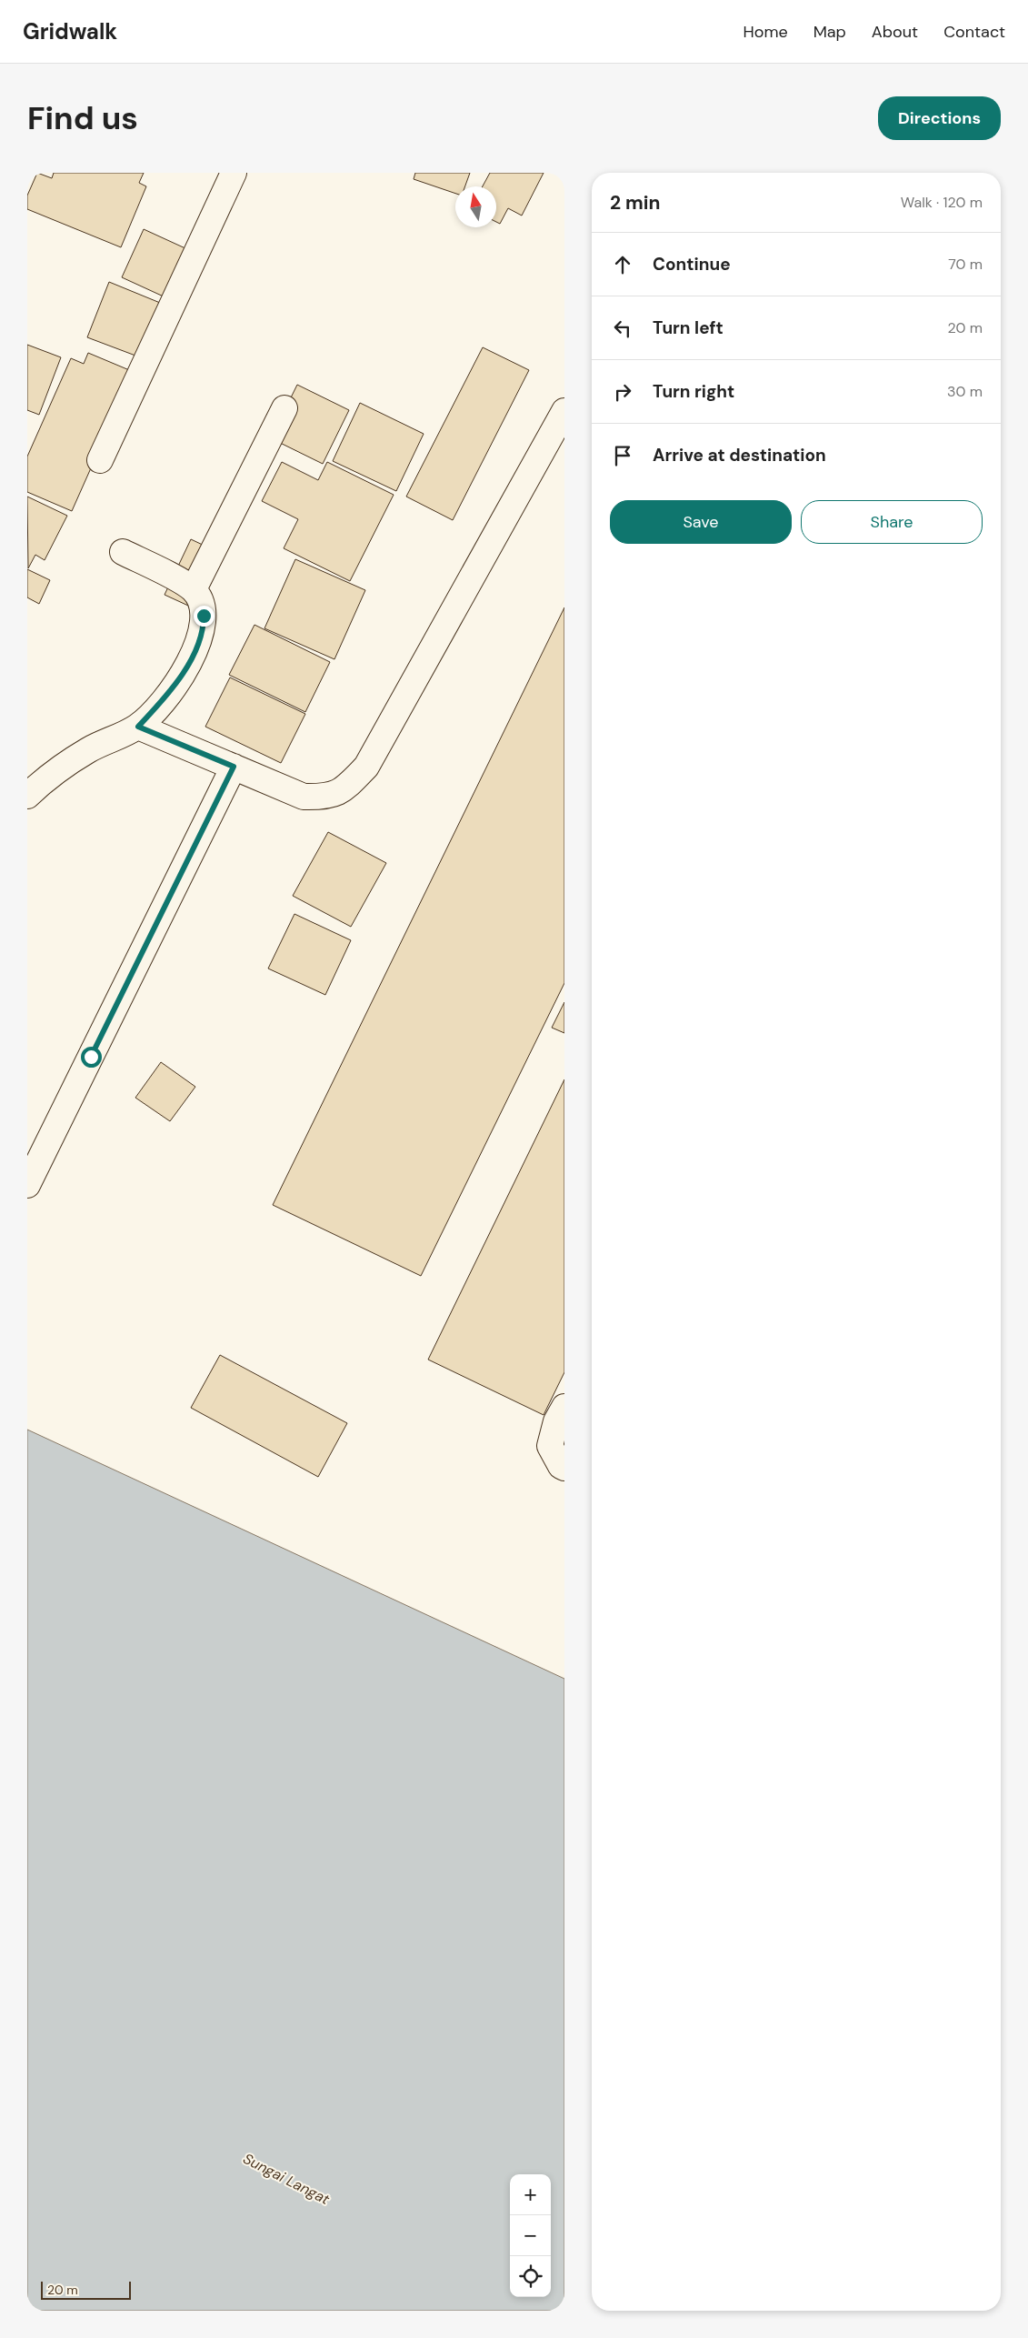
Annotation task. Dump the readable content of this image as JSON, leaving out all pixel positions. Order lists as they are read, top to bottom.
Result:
{
  "water": ["Sungai Langat"],
  "scale_bar": "20 m",
  "north": "top",
  "page": {
    "header": "Gridwalk",
    "nav": [
      "Home",
      "Map",
      "About",
      "Contact"
    ],
    "buttons": [
      "Directions",
      ["Save", "Share"]
    ],
    "title": "Find us",
    "heading": ["2 min", "Walk · 120 m"],
    "list": [
      ["Continue", "70 m"],
      ["Turn left", "20 m"],
      ["Turn right", "30 m"],
      "Arrive at destination"
    ],
    "map_buttons": ["+", "−"],
    "scale": "20 m"
  }
}
